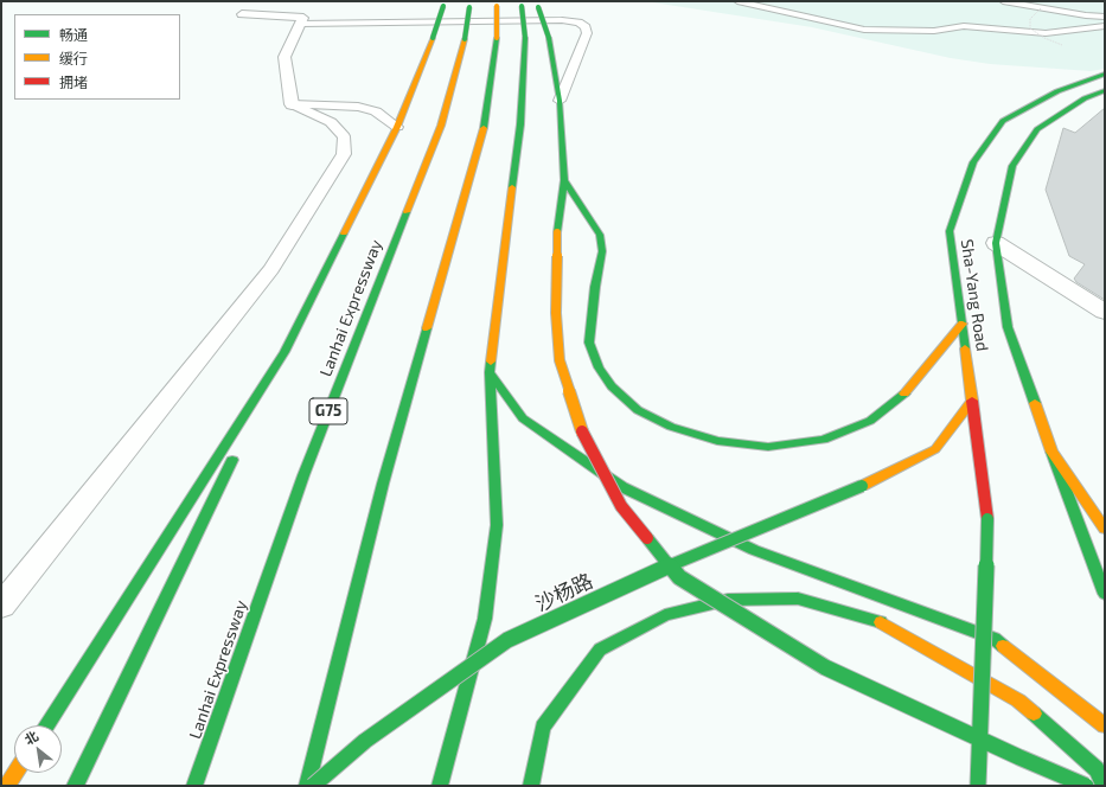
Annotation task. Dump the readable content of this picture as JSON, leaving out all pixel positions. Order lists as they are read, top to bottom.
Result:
{
  "streets": {
    "main road": [
      "Sha-Yang Road",
      "Lanhai Expressway",
      "G75",
      "沙杨路"
    ]
  },
  "crossings": [
    ["Sha-Yang Road", "沙杨路"]
  ],
  "legend": ["畅通", "缓行", "拥堵"],
  "north": "top left"
}
